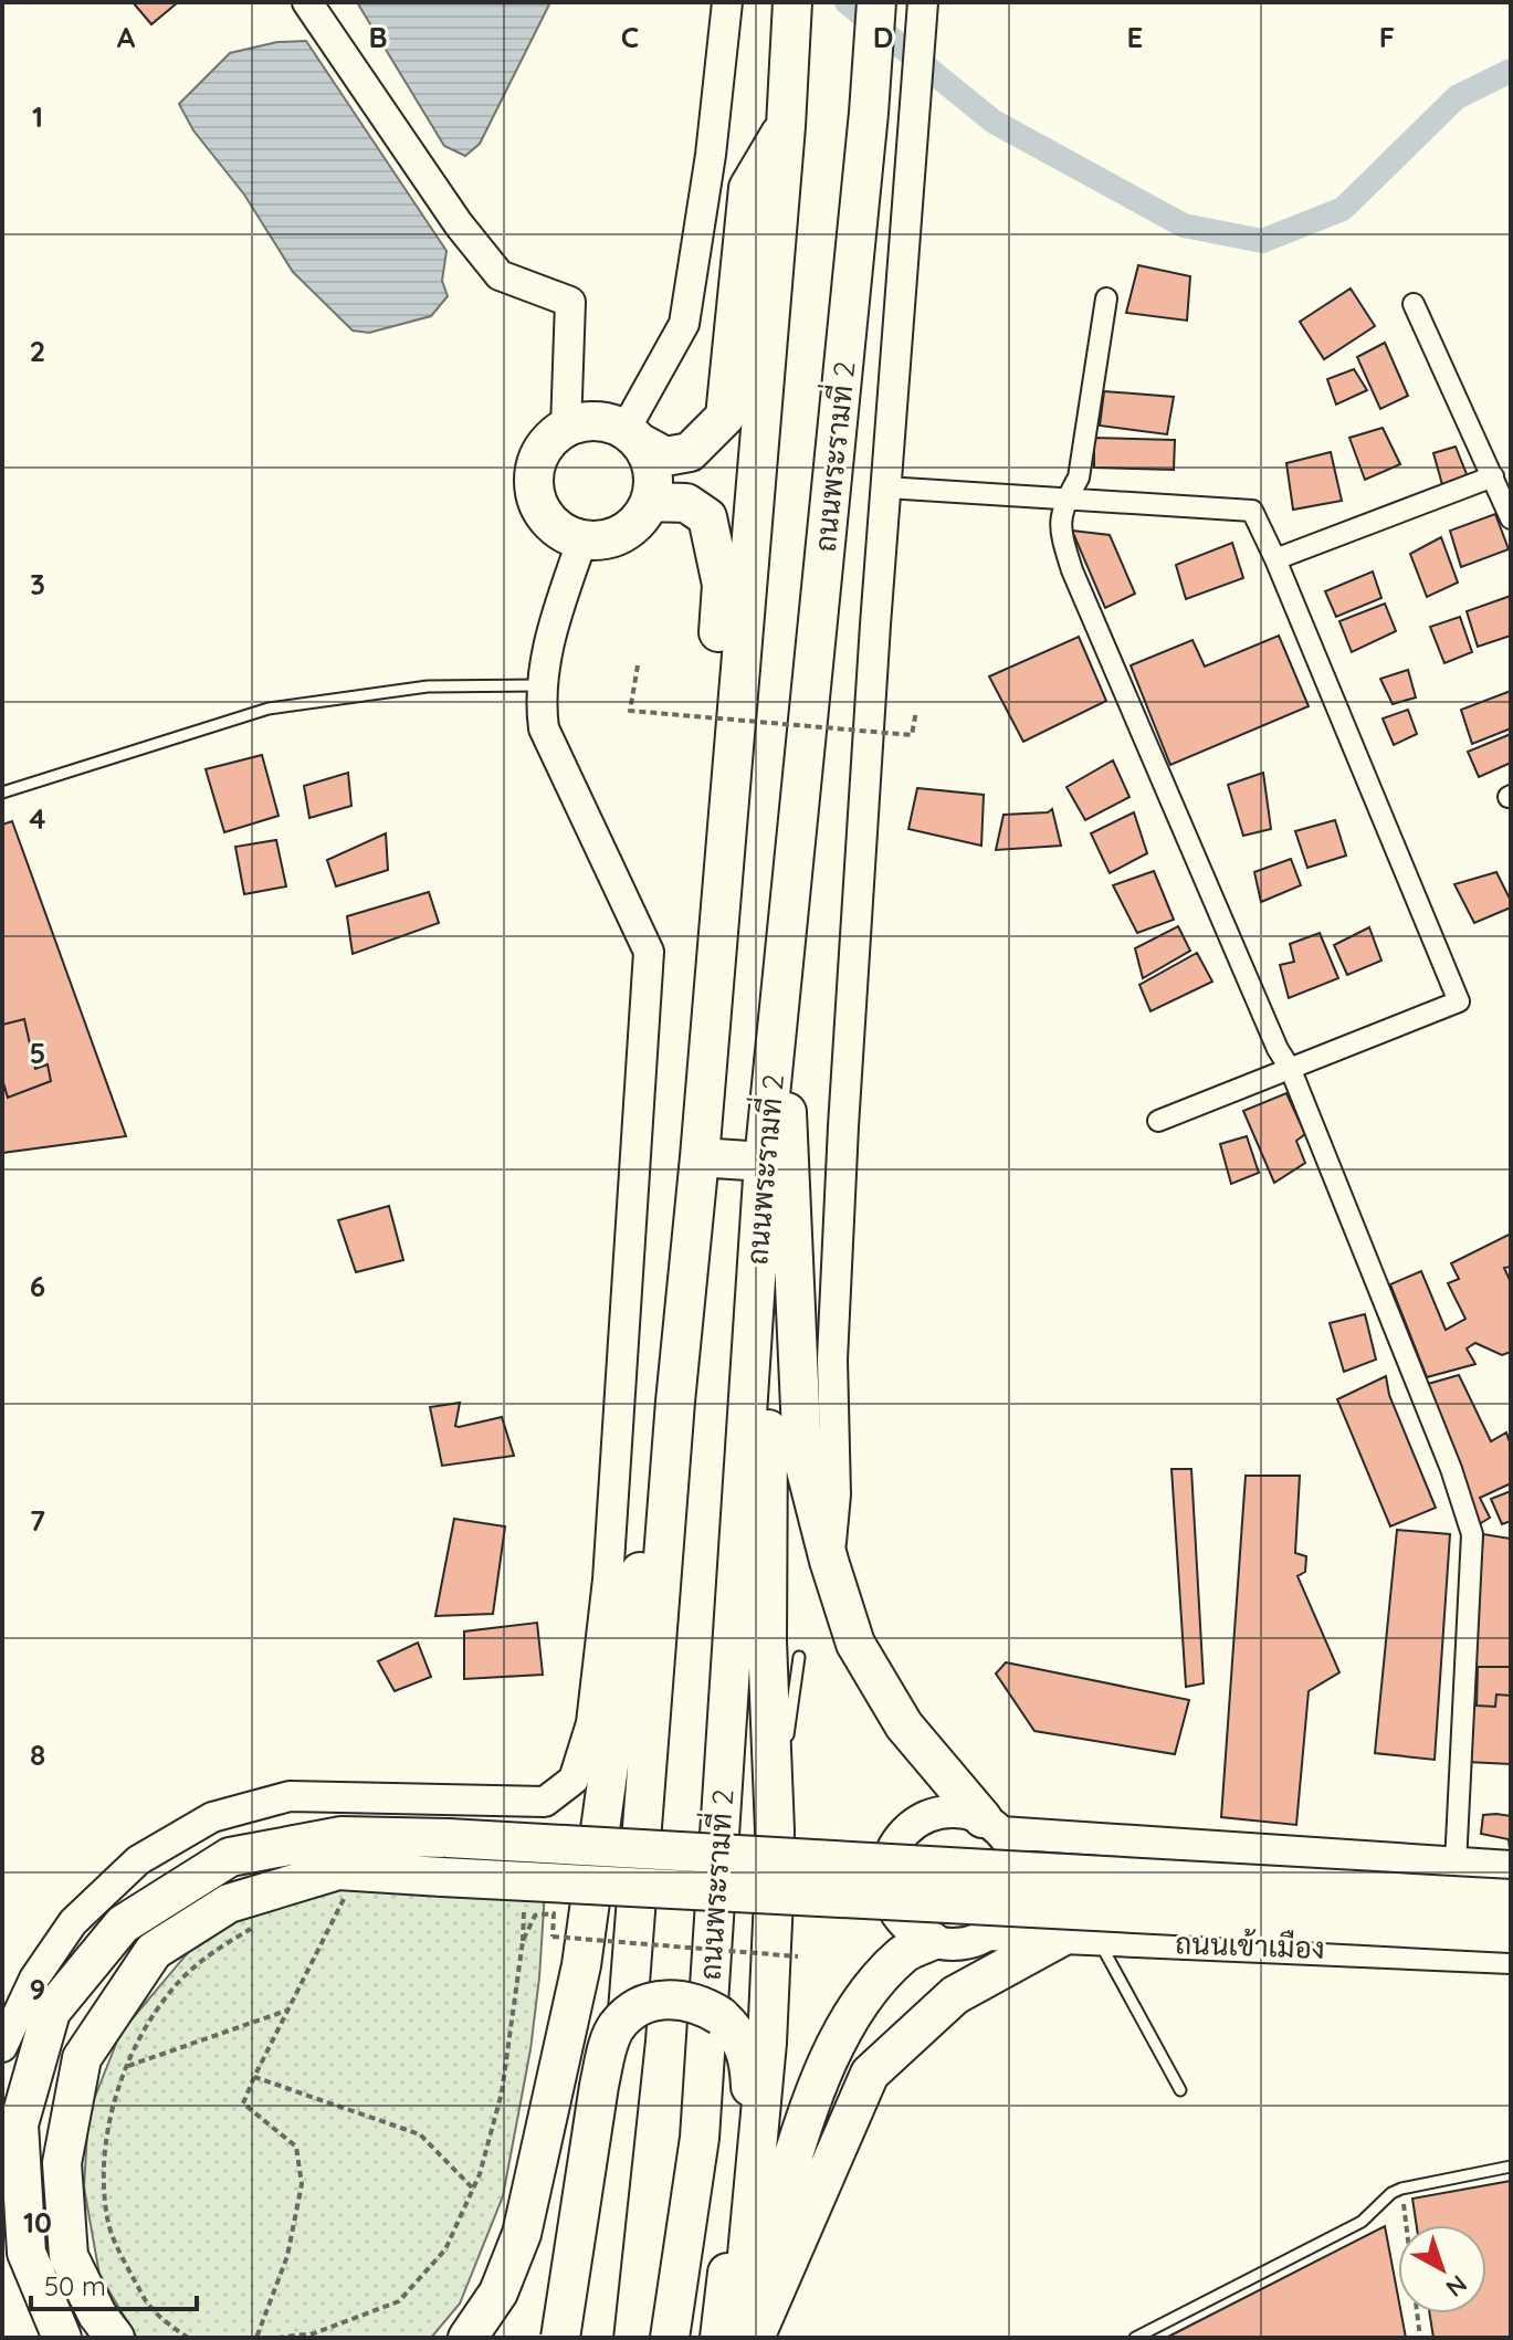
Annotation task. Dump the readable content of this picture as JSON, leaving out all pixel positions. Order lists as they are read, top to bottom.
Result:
{
  "streets": {
    "highway": ["ถนนพระรามที่ 2"],
    "main road": ["ถนนเข้าเมือง"]
  },
  "scale_bar": "50 m",
  "north": "bottom right",
  "grid": {
    "columns": [
      "A",
      "B",
      "C",
      "D",
      "E",
      "F"
    ],
    "rows": [
      "1",
      "2",
      "3",
      "4",
      "5",
      "6",
      "7",
      "8",
      "9",
      "10"
    ]
  }
}
